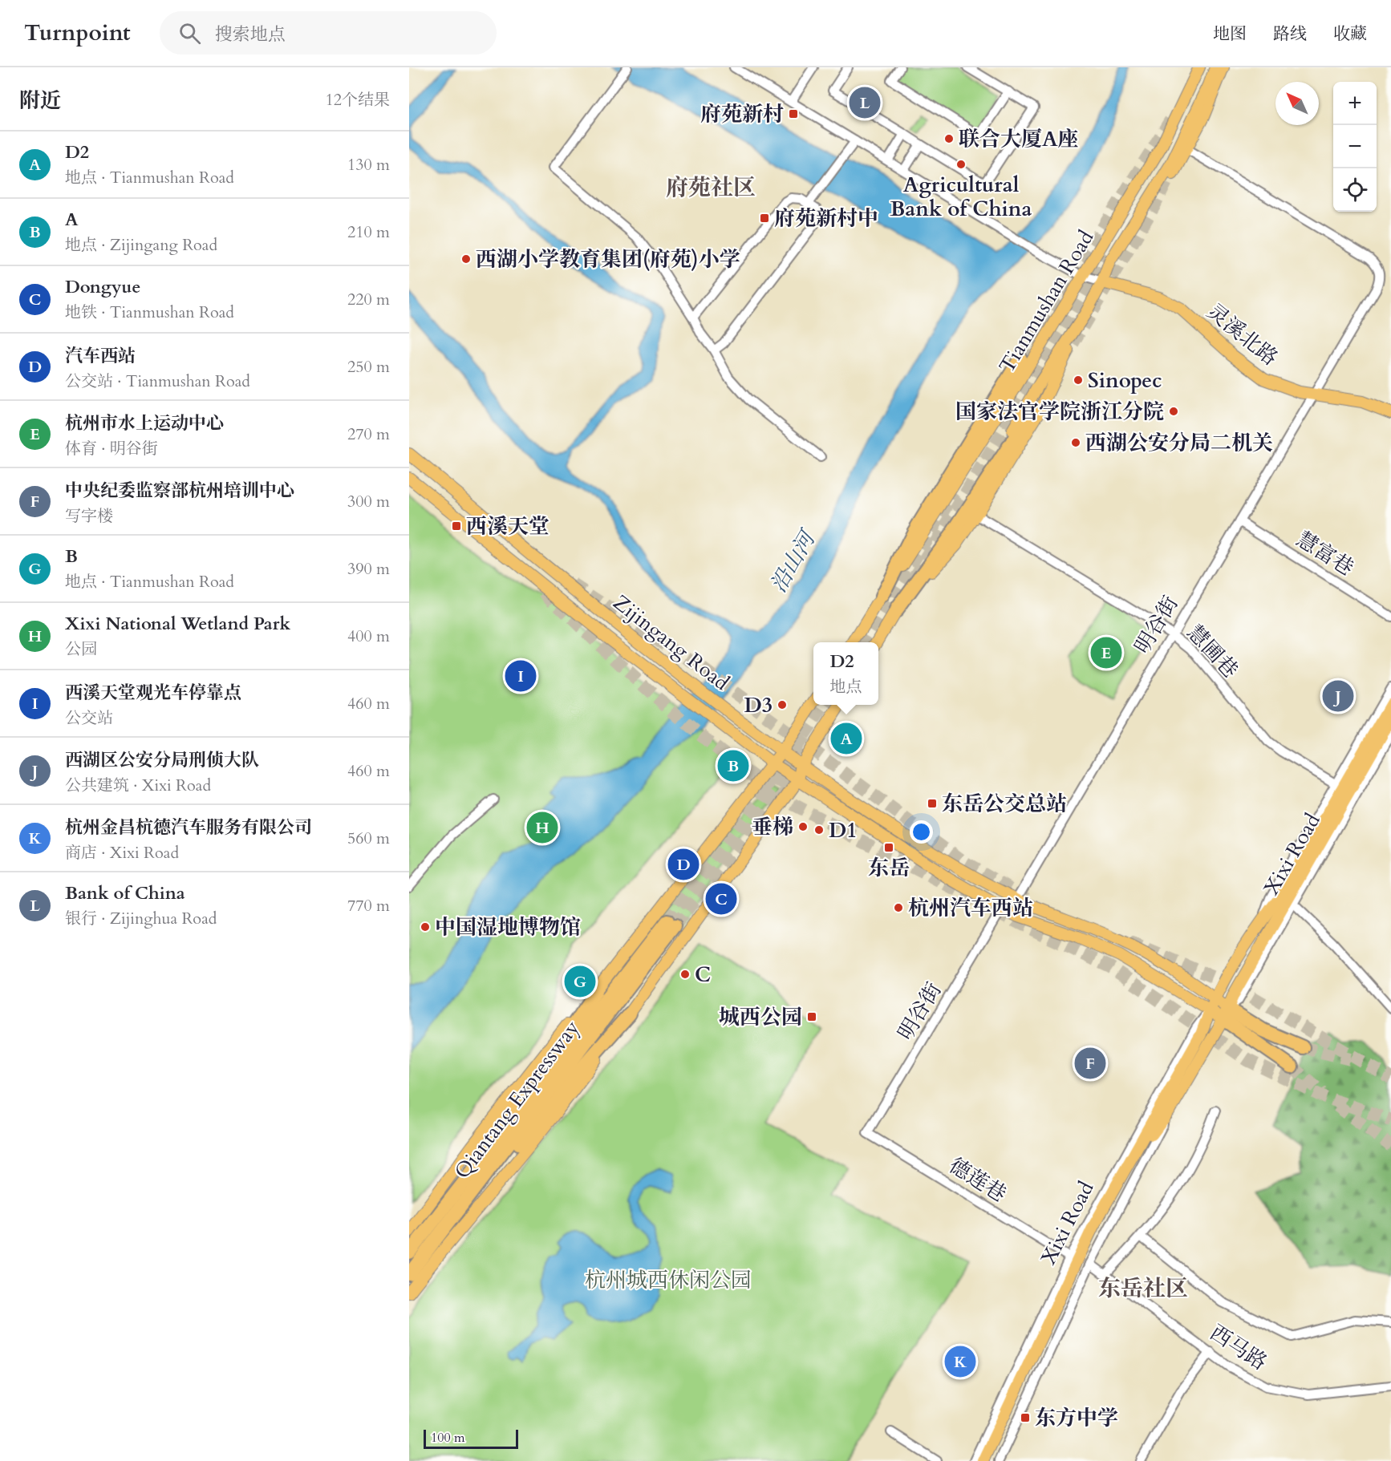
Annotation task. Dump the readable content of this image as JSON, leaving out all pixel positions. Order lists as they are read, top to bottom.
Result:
{
  "streets": {
    "highway": ["Qiantang Expressway"],
    "main road": [
      "Tianmushan Road",
      "灵溪北路",
      "Zijingang Road",
      "Xixi Road"
    ],
    "street": [
      "慧富巷",
      "明谷街",
      "慧圃巷",
      "德莲巷",
      "西马路"
    ]
  },
  "crossings": [
    ["Tianmushan Road", "灵溪北路"],
    ["Tianmushan Road", "慧圃巷"],
    ["灵溪北路", "明谷街"],
    ["慧富巷", "明谷街"],
    ["明谷街", "Zijingang Road"],
    ["明谷街", "慧圃巷"],
    ["明谷街", "德莲巷"],
    ["Zijingang Road", "Xixi Road"],
    ["慧圃巷", "Xixi Road"],
    ["Xixi Road", "德莲巷"],
    ["Xixi Road", "西马路"]
  ],
  "districts": ["府苑社区", "东岳社区"],
  "water": ["沿山河"],
  "parks": ["杭州城西休闲公园"],
  "places": {
    "transit": [
      "府苑新村",
      "府苑新村中",
      "西溪天堂",
      "东岳公交总站",
      "东岳",
      "城西公园",
      "东方中学"
    ],
    "other": [
      "联合大厦A座",
      "Agricultural Bank of China",
      "西湖小学教育集团(府苑)小学",
      "Sinopec",
      "国家法官学院浙江分院",
      "西湖公安分局二机关",
      "D3",
      "垂梯",
      "D1",
      "杭州汽车西站",
      "中国湿地博物馆",
      "C"
    ]
  },
  "scale_bar": "100 m",
  "north": "top left",
  "page": {
    "header": "Turnpoint",
    "search": "搜索地点",
    "nav": ["地图", "路线", "收藏"],
    "heading": ["附近", "12个结果"],
    "map_buttons": ["+", "−"],
    "pins": [
      "L",
      "E",
      "I",
      "J",
      "A",
      "B",
      "H",
      "D",
      "C",
      "G",
      "F",
      "K"
    ],
    "list": [
      {
        "mark": "A",
        "name": "D2",
        "note": "地点 · Tianmushan Road",
        "value": "130 m"
      },
      {
        "mark": "B",
        "name": "A",
        "note": "地点 · Zijingang Road",
        "value": "210 m"
      },
      {
        "mark": "C",
        "name": "Dongyue",
        "note": "地铁 · Tianmushan Road",
        "value": "220 m"
      },
      {
        "mark": "D",
        "name": "汽车西站",
        "note": "公交站 · Tianmushan Road",
        "value": "250 m"
      },
      {
        "mark": "E",
        "name": "杭州市水上运动中心",
        "note": "体育 · 明谷街",
        "value": "270 m"
      },
      {
        "mark": "F",
        "name": "中央纪委监察部杭州培训中心",
        "note": "写字楼",
        "value": "300 m"
      },
      {
        "mark": "G",
        "name": "B",
        "note": "地点 · Tianmushan Road",
        "value": "390 m"
      },
      {
        "mark": "H",
        "name": "Xixi National Wetland Park",
        "note": "公园",
        "value": "400 m"
      },
      {
        "mark": "I",
        "name": "西溪天堂观光车停靠点",
        "note": "公交站",
        "value": "460 m"
      },
      {
        "mark": "J",
        "name": "西湖区公安分局刑侦大队",
        "note": "公共建筑 · Xixi Road",
        "value": "460 m"
      },
      {
        "mark": "K",
        "name": "杭州金昌杭德汽车服务有限公司",
        "note": "商店 · Xixi Road",
        "value": "560 m"
      },
      {
        "mark": "L",
        "name": "Bank of China",
        "note": "银行 · Zijinghua Road",
        "value": "770 m"
      }
    ],
    "popup": ["D2", "地点"],
    "scale": "100 m"
  }
}
